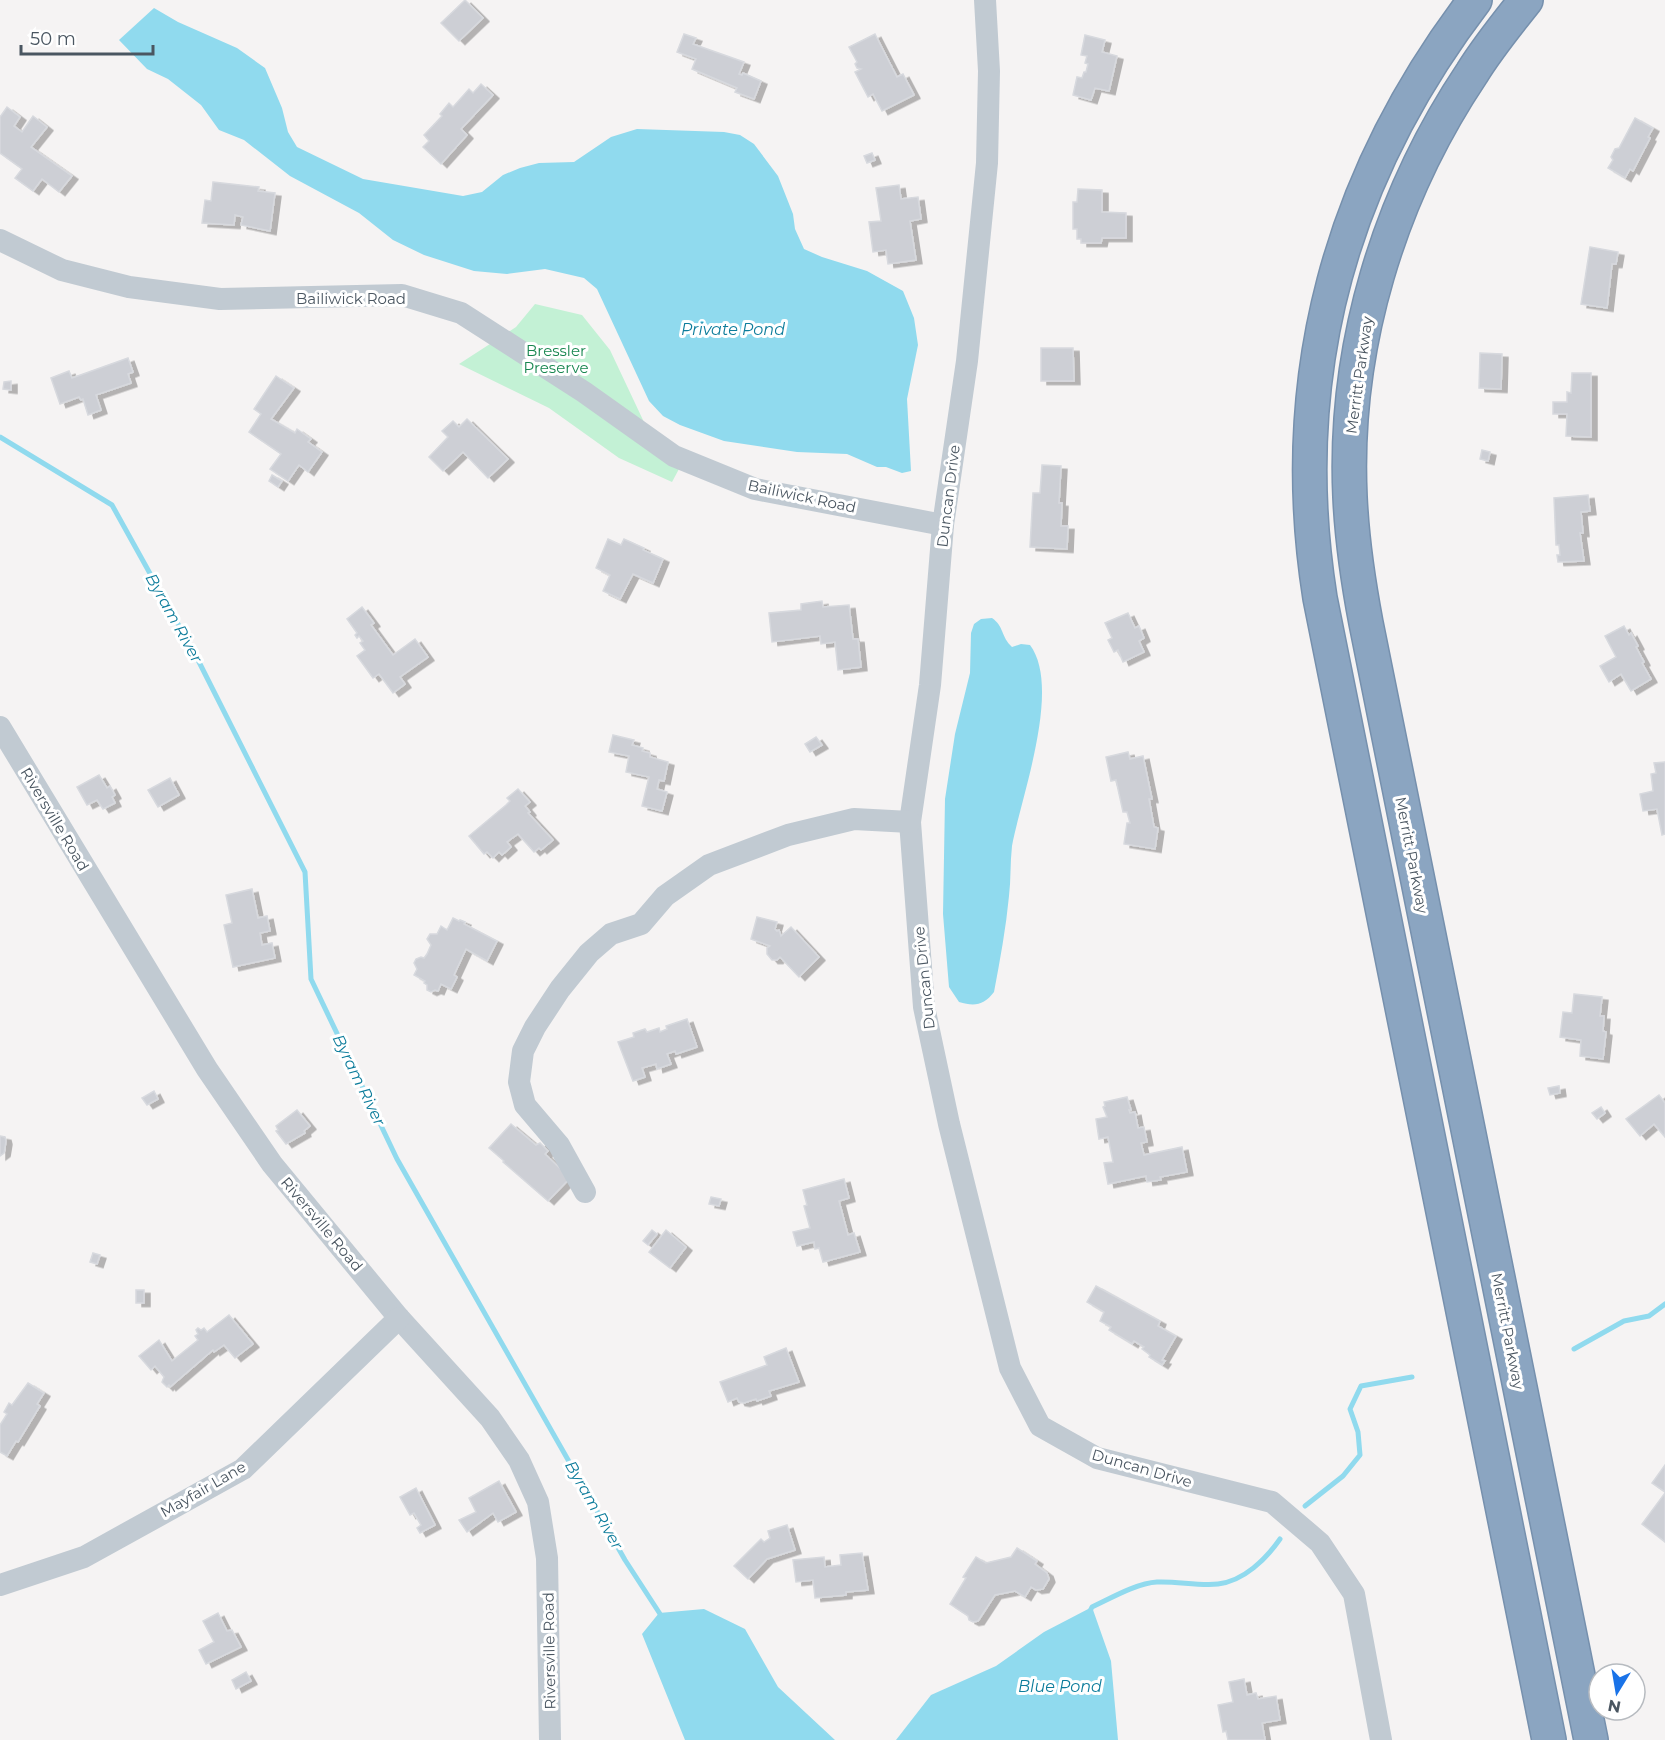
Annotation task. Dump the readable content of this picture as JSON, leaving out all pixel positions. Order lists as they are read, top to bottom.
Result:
{
  "streets": {
    "highway": ["Merritt Parkway"],
    "street": [
      "Bailiwick Road",
      "Duncan Drive",
      "Riversville Road",
      "Mayfair Lane"
    ]
  },
  "crossings": [
    ["Bailiwick Road", "Duncan Drive"],
    ["Riversville Road", "Mayfair Lane"]
  ],
  "water": ["Private Pond", "Byram River", "Blue Pond"],
  "parks": ["Bressler Preserve"],
  "scale_bar": "50 m",
  "north": "bottom"
}
